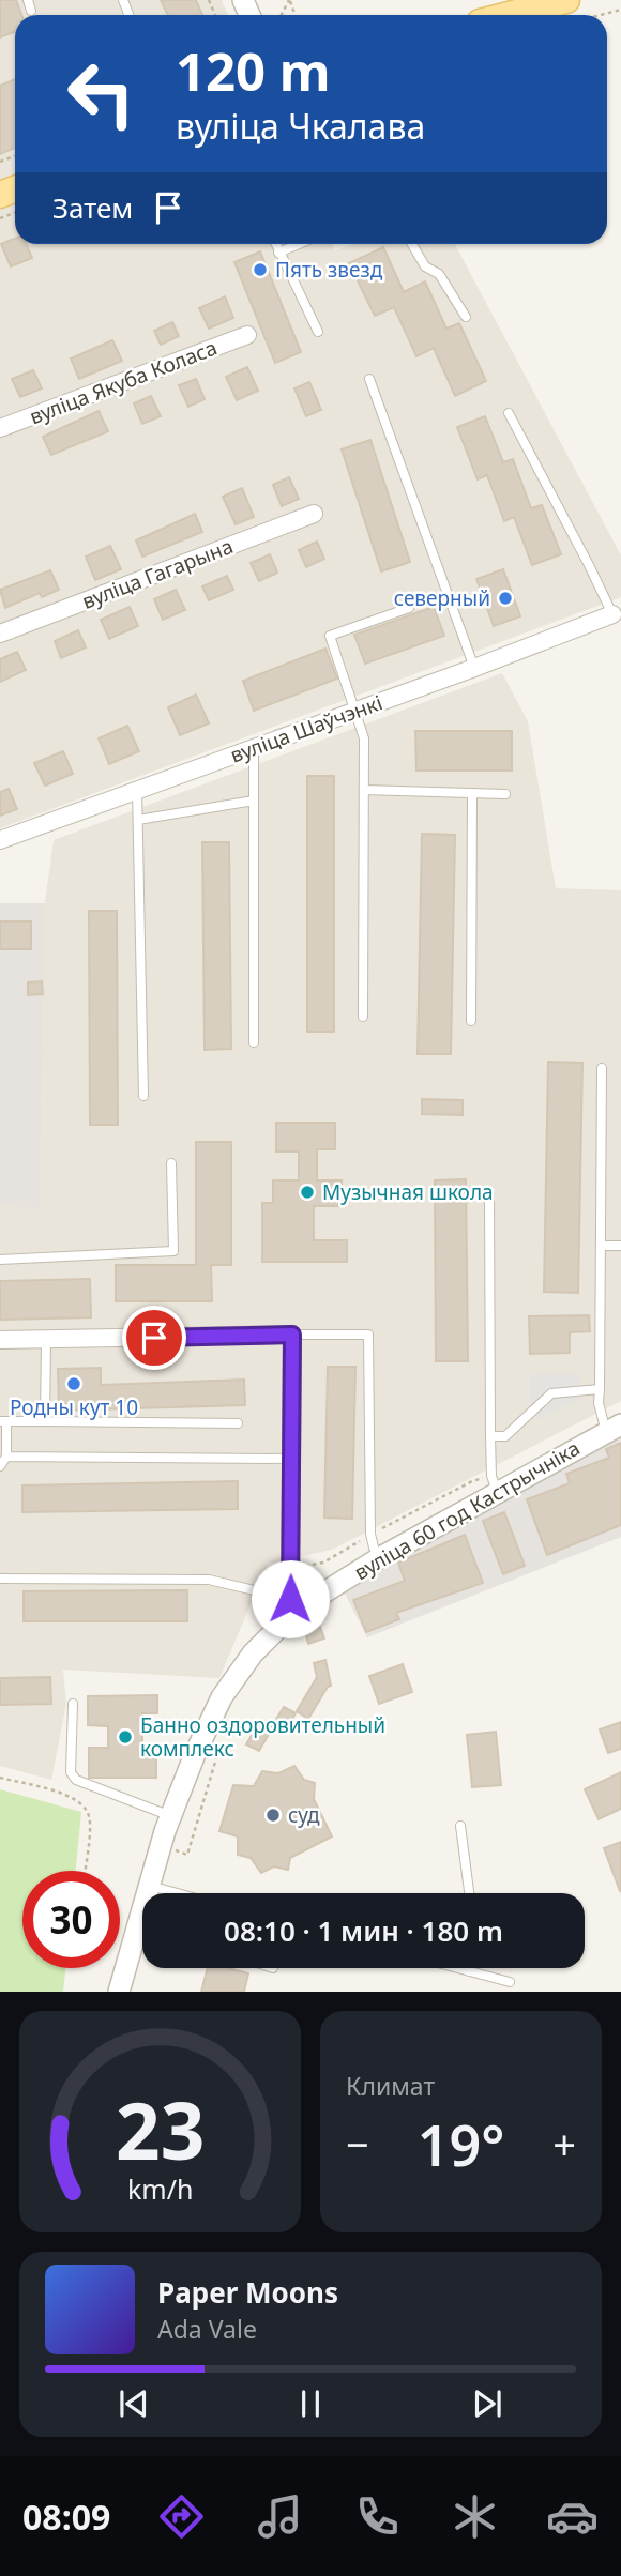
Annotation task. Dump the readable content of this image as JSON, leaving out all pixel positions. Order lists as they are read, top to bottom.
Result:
{
  "streets": {
    "street": [
      "вуліца Якуба Коласа",
      "вуліца Гагарына",
      "вуліца Шаўчэнкі",
      "вуліца 60 год Кастрычніка"
    ]
  },
  "places": [
    "Пять звезд",
    "северный",
    "Музычная школа",
    "Родны кут 10",
    "Банно оздоровительный комплекс",
    "суд"
  ],
  "page": {
    "turn": ["120 m", "вуліца Чкалава"],
    "then": "Затем",
    "limit": "30",
    "trip": "08:10 · 1 мин · 180 m",
    "tile": "Климат",
    "heat": ["−", "19°", "+"],
    "song": ["Paper Moons", "Ada Vale"],
    "tabs": "08:09",
    "gauge": ["23", "km/h"]
  }
}
